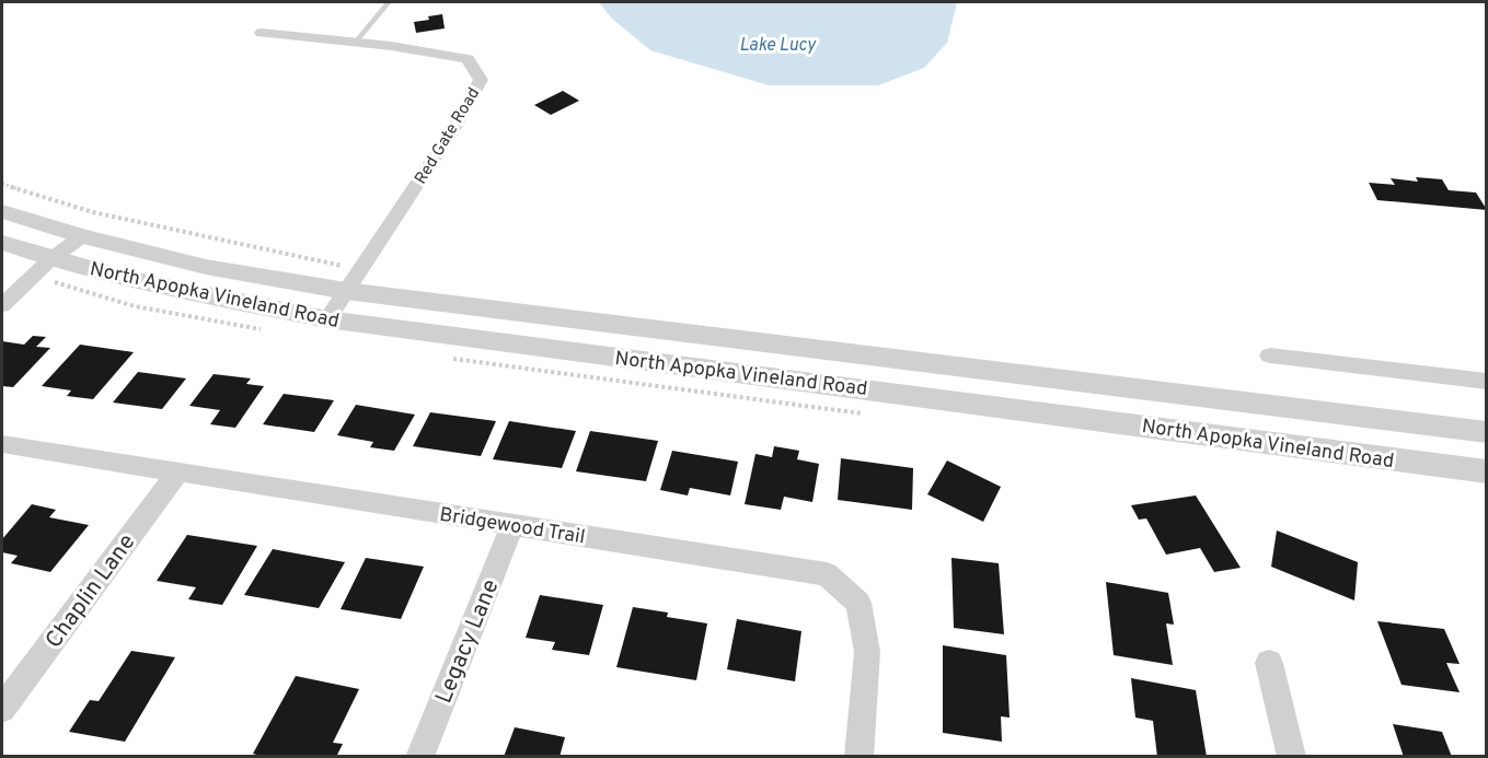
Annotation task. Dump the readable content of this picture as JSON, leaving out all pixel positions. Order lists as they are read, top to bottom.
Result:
{
  "streets": {
    "street": [
      "Red Gate Road",
      "North Apopka Vineland Road",
      "Bridgewood Trail",
      "Chaplin Lane",
      "Legacy Lane"
    ]
  },
  "crossings": [
    ["Red Gate Road", "North Apopka Vineland Road"],
    ["Bridgewood Trail", "Chaplin Lane"],
    ["Bridgewood Trail", "Legacy Lane"]
  ],
  "water": ["Lake Lucy"]
}
